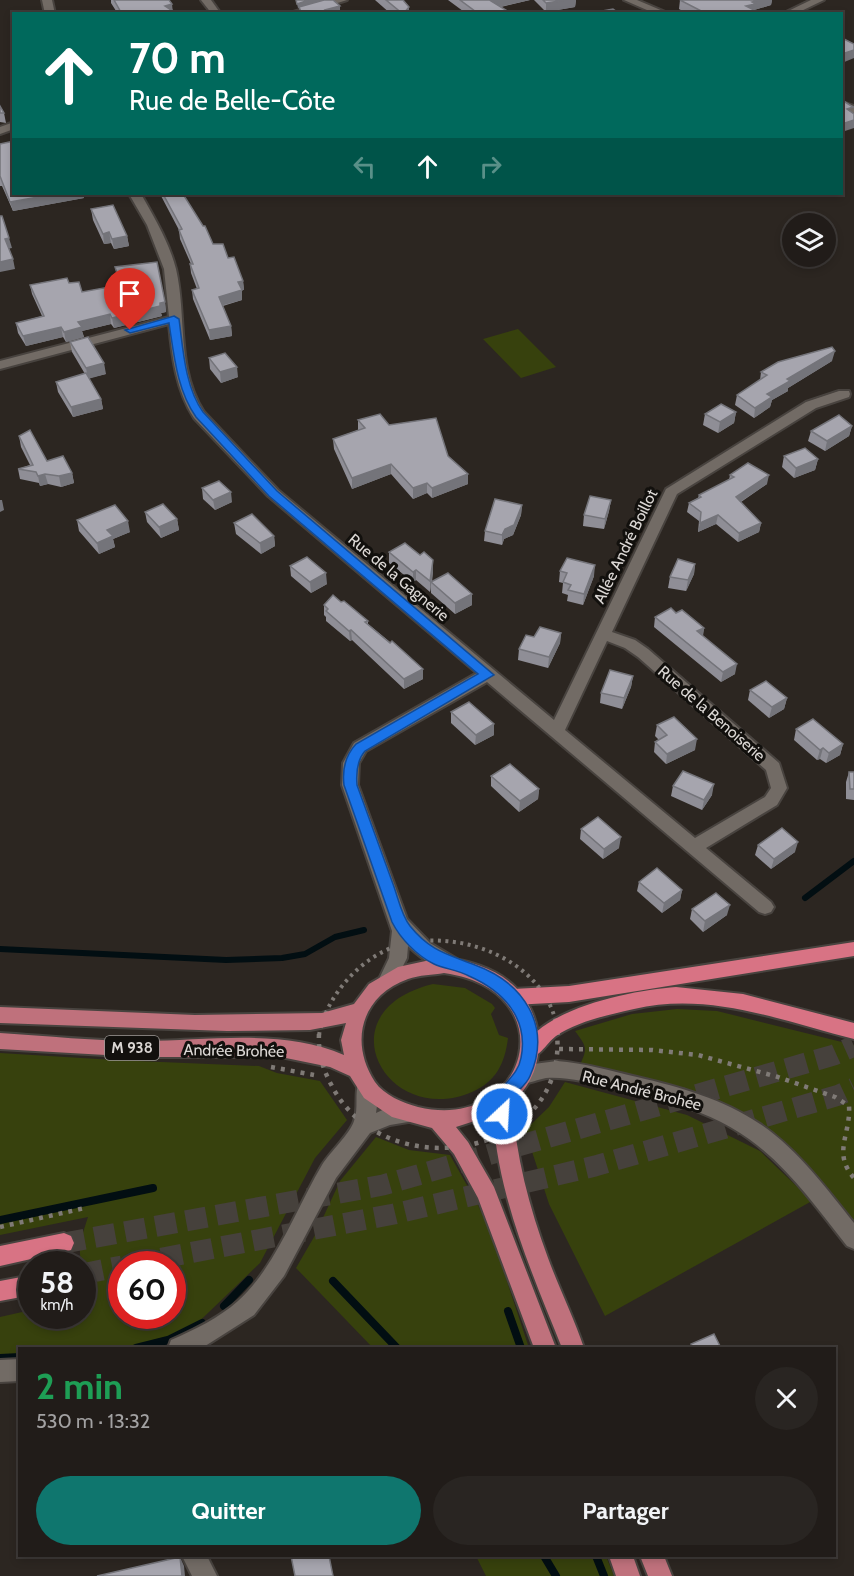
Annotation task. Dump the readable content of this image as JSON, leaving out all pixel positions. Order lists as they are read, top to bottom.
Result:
{
  "streets": {
    "main road": ["M 938", "Andrée Brohée"],
    "street": [
      "Allée André Boillot",
      "Rue de la Gagnerie",
      "Rue de la Benoiserie",
      "Rue André Brohée"
    ]
  },
  "crossings": [
    ["Allée André Boillot", "Rue de la Gagnerie"],
    ["Allée André Boillot", "Rue de la Benoiserie"],
    ["Rue de la Gagnerie", "Rue de la Benoiserie"],
    ["M 938", "Andrée Brohée"],
    ["M 938", "Rue André Brohée"],
    ["Andrée Brohée", "Rue André Brohée"]
  ],
  "page": {
    "turn": ["70 m", "Rue de Belle-Côte"],
    "speed": "58 km/h",
    "limit": "60",
    "heading": ["2 min", "530 m · 13:32"],
    "buttons": ["Quitter", "Partager"]
  }
}
